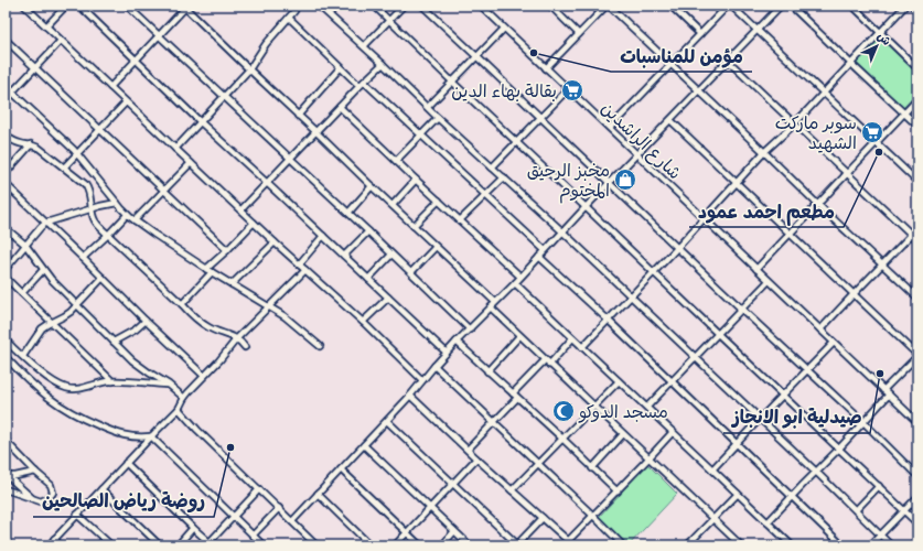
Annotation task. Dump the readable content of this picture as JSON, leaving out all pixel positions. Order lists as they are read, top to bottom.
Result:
{
  "streets": {
    "street": ["شارع الراشدين"]
  },
  "places": {
    "other": [
      "مؤمن للمناسبات",
      "مطعم احمد عمود",
      "صيدلية ابو الانجاز",
      "روضة رياض الصالحين"
    ],
    "supermarket": ["بقالة بهاء الدين", "سوبر ماركت الشهيد"],
    "shop": ["مخبز الرحيق المختوم"],
    "mosque": ["مسجد الدوكو"]
  },
  "north": "top right"
}
